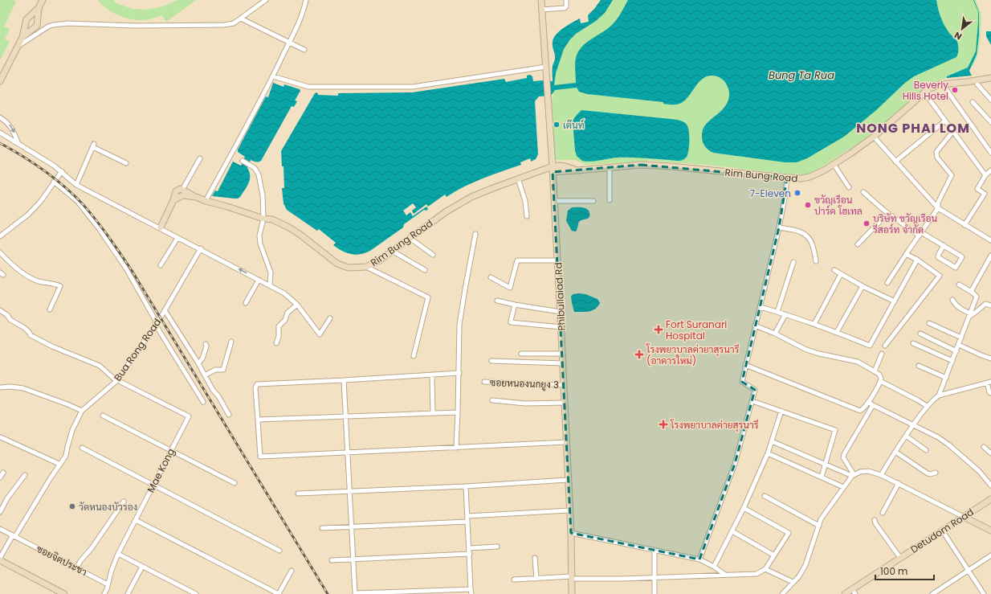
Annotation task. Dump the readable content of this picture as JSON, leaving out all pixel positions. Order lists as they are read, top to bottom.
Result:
{
  "streets": {
    "main road": ["Rim Bung Road", "Phibullaiad Rd", "Detudom Road"],
    "street": [
      "Bua Rong Road",
      "ซอยหนองนกยูง 3",
      "Mae Kong",
      "ซอยจิตประชา"
    ]
  },
  "crossings": [
    ["Rim Bung Road", "Phibullaiad Rd"],
    ["Phibullaiad Rd", "ซอยหนองนกยูง 3"],
    ["Bua Rong Road", "Mae Kong"],
    ["Bua Rong Road", "ซอยจิตประชา"],
    ["Mae Kong", "ซอยจิตประชา"]
  ],
  "districts": ["NONG PHAI LOM"],
  "water": ["Bung Ta Rua"],
  "places": {
    "other": [
      "Beverly Hills Hotel",
      "เต๊นท์",
      "7-Eleven",
      "ขวัญเรือน ปาร์ค โฮเทล",
      "บริษัท ขวัญเรือน รีสอร์ท จำกัด",
      "วัดหนองบัวรอง"
    ],
    "health": ["Fort Suranari Hospital", "โรงพยาบาลค่ายาสุรนารี (อาคารใหม่)", "โรงพยาบาลค่ายสุรนารี"]
  },
  "scale_bar": "100 m",
  "north": "bottom left"
}
